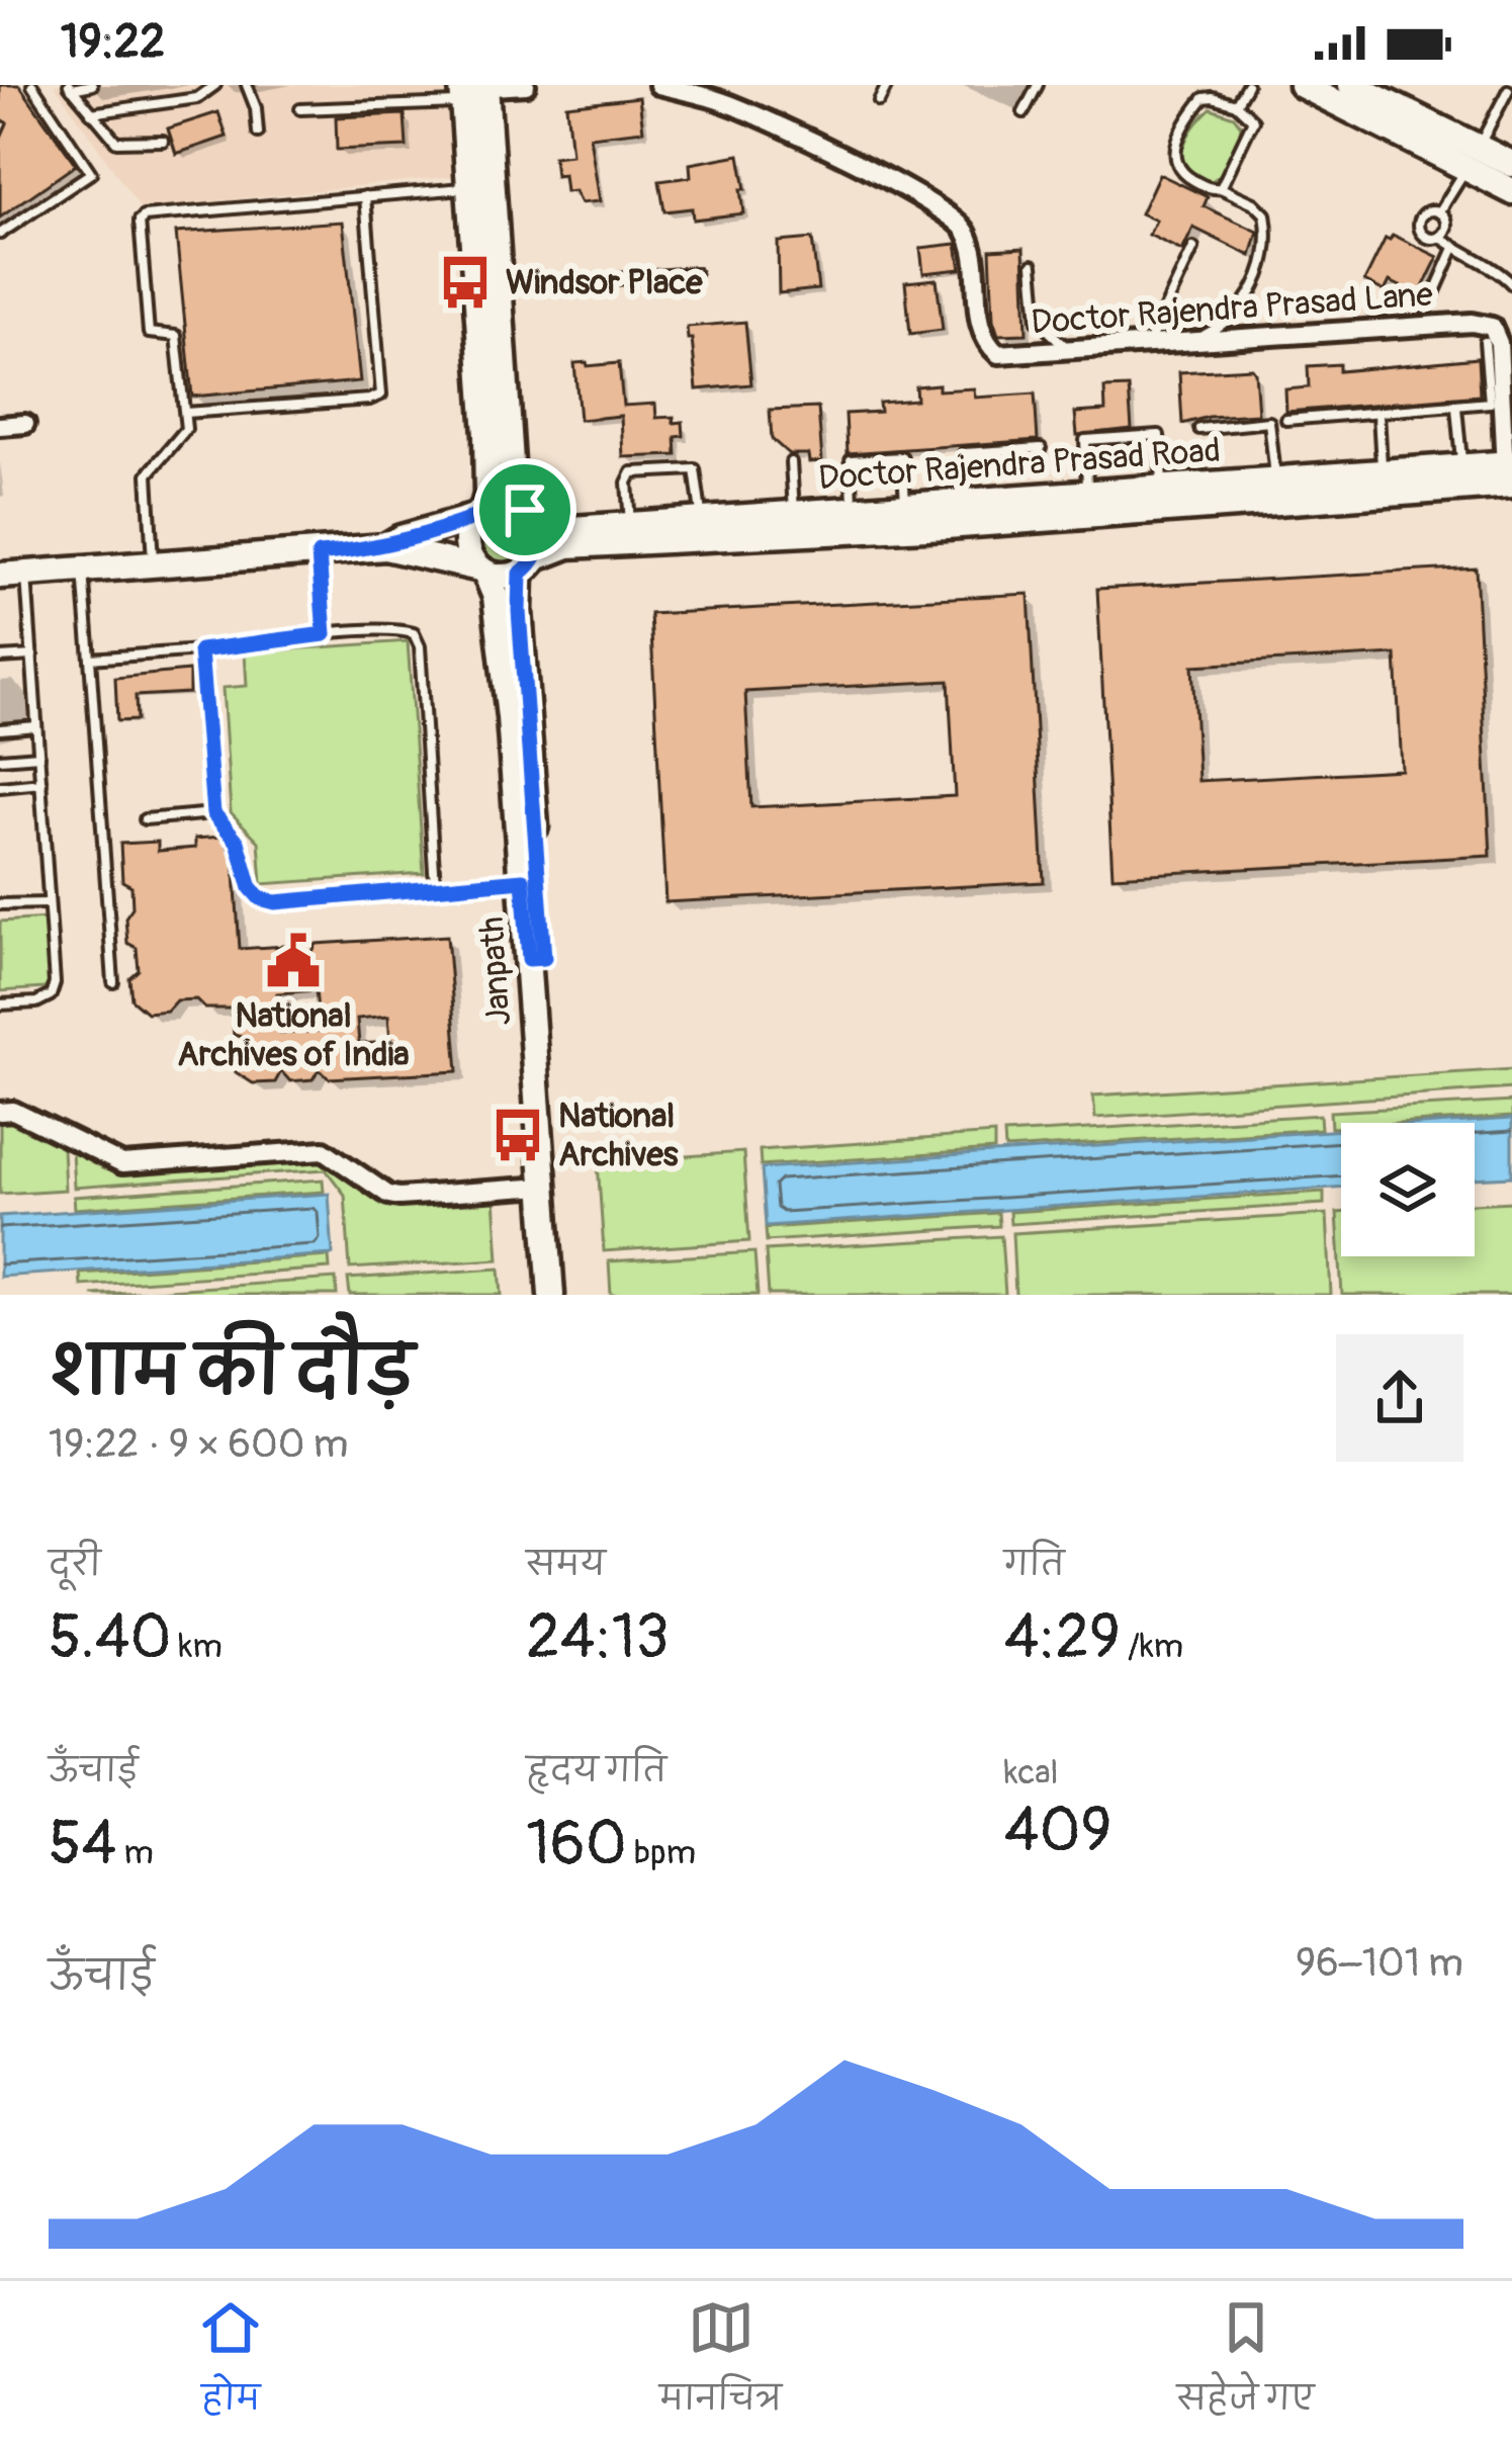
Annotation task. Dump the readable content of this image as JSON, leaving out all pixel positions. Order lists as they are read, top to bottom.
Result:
{
  "streets": {
    "main road": ["Doctor Rajendra Prasad Road", "Janpath"],
    "street": ["Doctor Rajendra Prasad Lane"]
  },
  "crossings": [
    ["Doctor Rajendra Prasad Lane", "Doctor Rajendra Prasad Road"],
    ["Doctor Rajendra Prasad Road", "Janpath"]
  ],
  "places": {
    "bus stop": ["Windsor Place", "National Archives"],
    "public building": ["National Archives of India"]
  },
  "page": {
    "status": "19:22",
    "heading": ["शाम की दौड़", "19:22 · 9 × 600 m"],
    "stats": [
      ["दूरी", "5.40 km"],
      ["समय", "24:13"],
      ["गति", "4:29 /km"],
      ["ऊँचाई", "54 m"],
      ["हृदय गति", "160 bpm"],
      ["kcal", "409"]
    ],
    "chart": ["ऊँचाई", "96–101 m"],
    "tabs": ["होम", "मानचित्र", "सहेजे गए"]
  }
}
